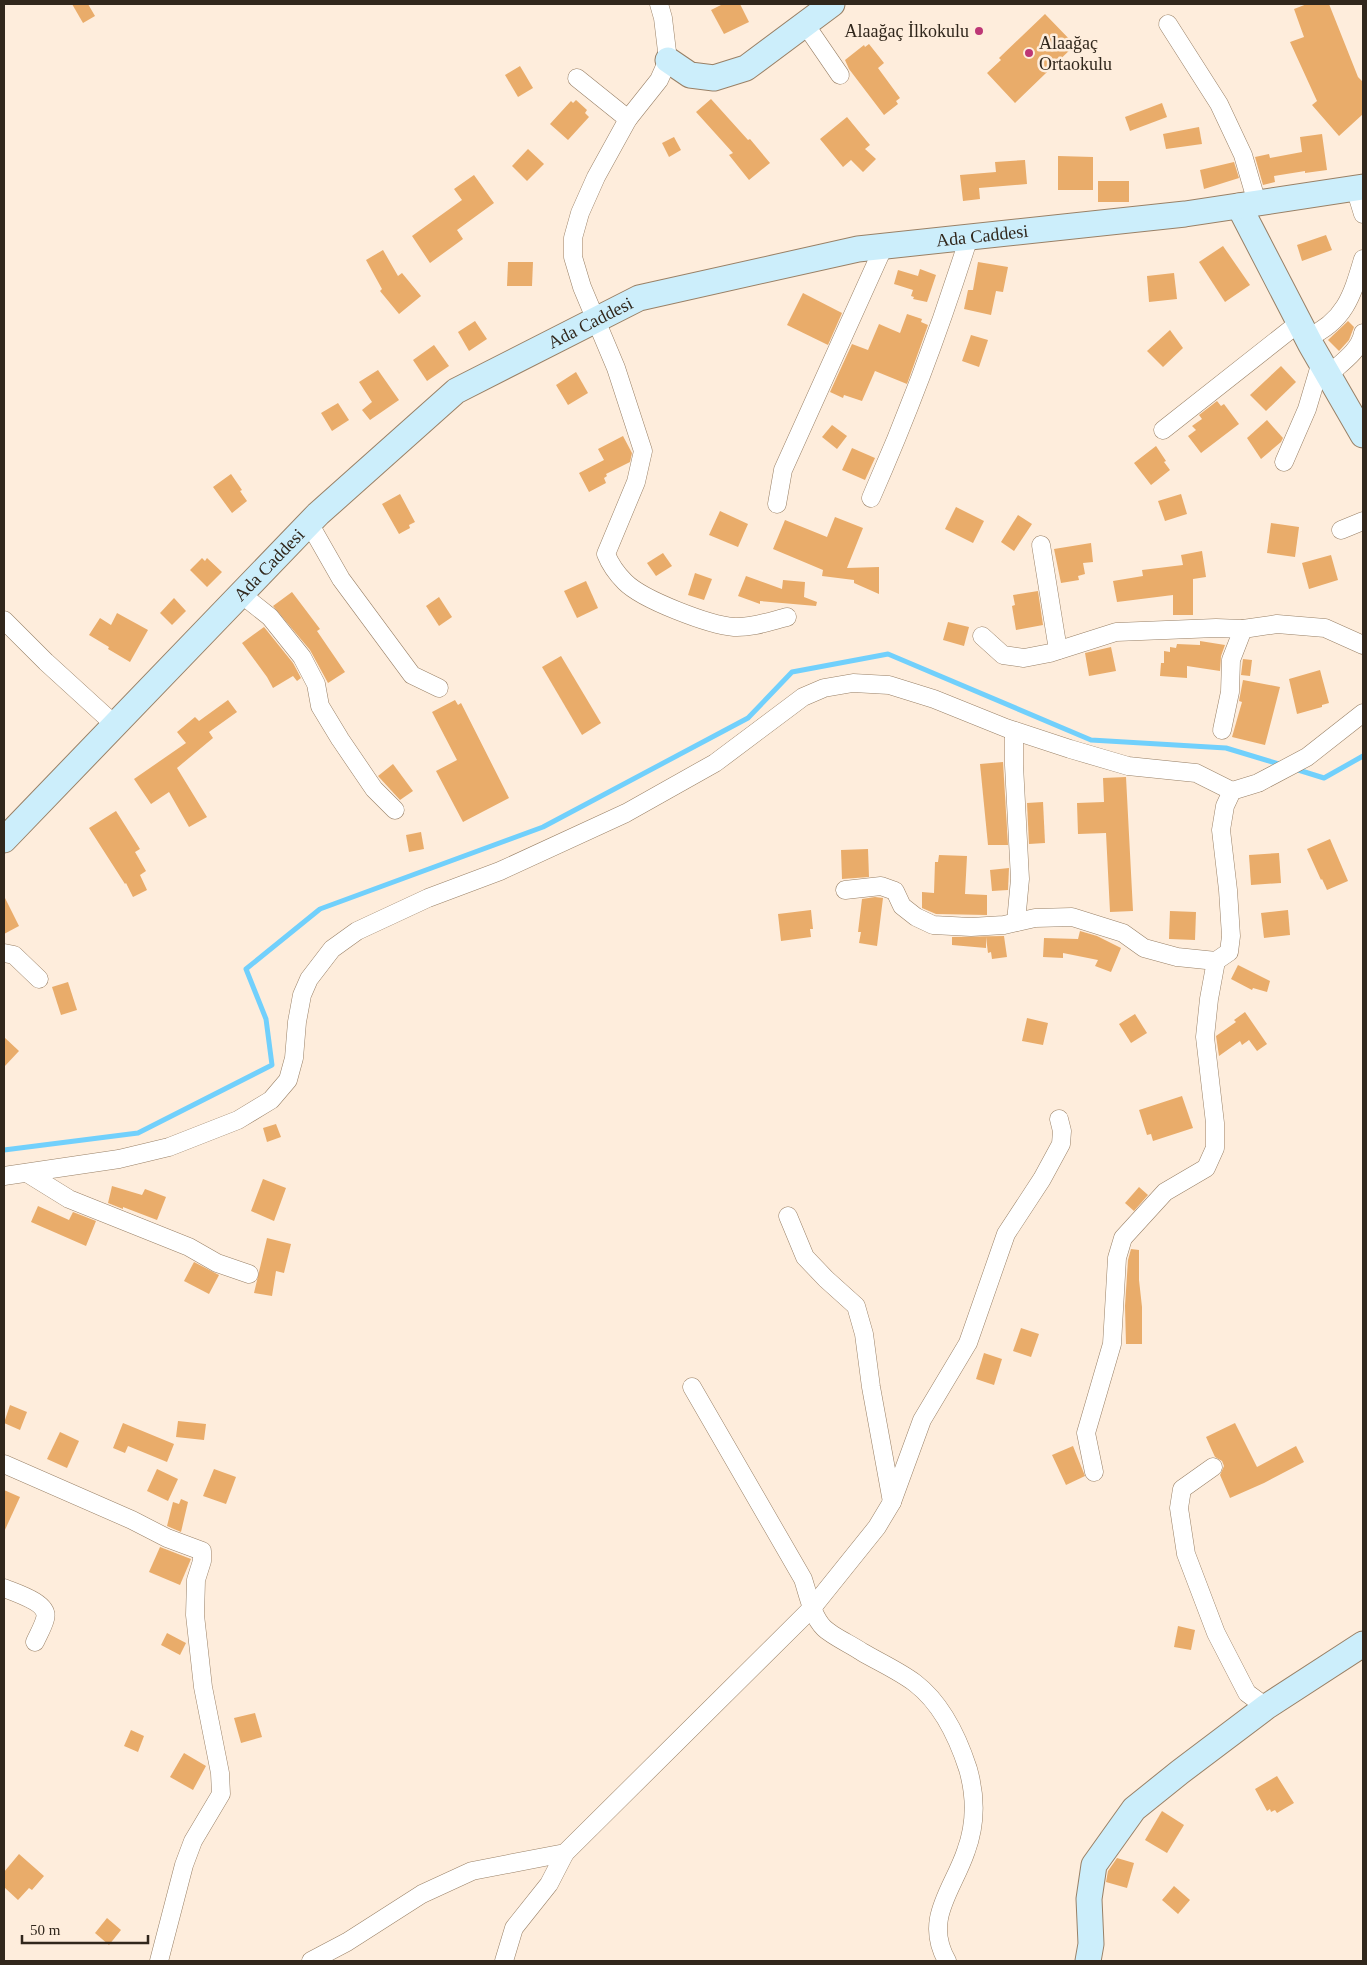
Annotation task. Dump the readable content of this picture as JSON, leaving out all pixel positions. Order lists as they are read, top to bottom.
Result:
{
  "streets": {
    "main road": ["Ada Caddesi"]
  },
  "places": ["Alaağaç İlkokulu", "Alaağaç Ortaokulu"],
  "scale_bar": "50 m"
}
